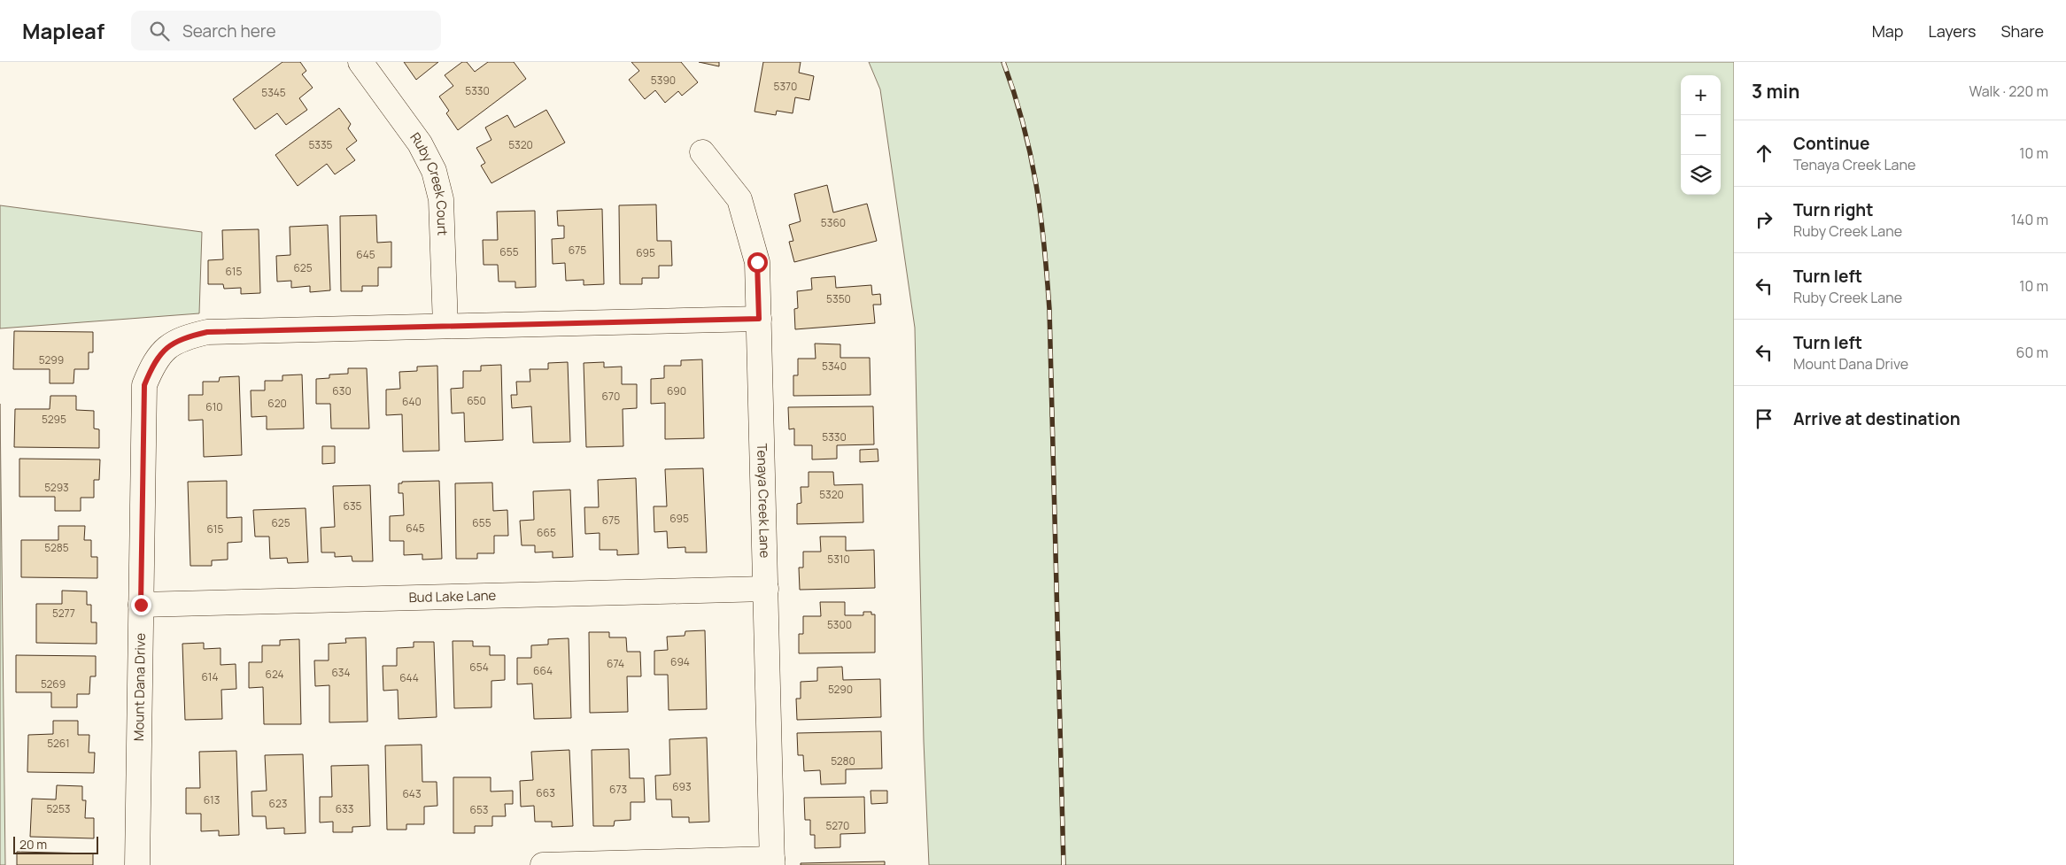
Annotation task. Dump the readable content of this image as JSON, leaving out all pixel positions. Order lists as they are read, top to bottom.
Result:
{
  "streets": {
    "street": [
      "Ruby Creek Court",
      "Tenaya Creek Lane",
      "Bud Lake Lane",
      "Mount Dana Drive"
    ]
  },
  "crossings": [
    ["Ruby Creek Court", "Mount Dana Drive"],
    ["Tenaya Creek Lane", "Bud Lake Lane"],
    ["Bud Lake Lane", "Mount Dana Drive"]
  ],
  "house_numbers": [
    "5390",
    "5370",
    "5330",
    "5345",
    "5335",
    "5320",
    "5360",
    "675",
    "655",
    "695",
    "645",
    "625",
    "615",
    "5350",
    "5299",
    "5340",
    "630",
    "690",
    "670",
    "650",
    "640",
    "620",
    "610",
    "5295",
    "5330",
    "5293",
    "5320",
    "635",
    "695",
    "675",
    "625",
    "655",
    "645",
    "615",
    "665",
    "5285",
    "5310",
    "5277",
    "5300",
    "694",
    "674",
    "654",
    "664",
    "634",
    "624",
    "614",
    "644",
    "5269",
    "5290",
    "5261",
    "5280",
    "693",
    "673",
    "663",
    "643",
    "613",
    "623",
    "5253",
    "633",
    "653",
    "5270"
  ],
  "scale_bar": "20 m",
  "page": {
    "header": "Mapleaf",
    "search": "Search here",
    "nav": ["Map", "Layers", "Share"],
    "heading": ["3 min", "Walk · 220 m"],
    "map_buttons": ["+", "−"],
    "list": [
      ["Continue", "Tenaya Creek Lane", "10 m"],
      ["Turn right", "Ruby Creek Lane", "140 m"],
      ["Turn left", "Ruby Creek Lane", "10 m"],
      ["Turn left", "Mount Dana Drive", "60 m"],
      "Arrive at destination"
    ],
    "scale": "20 m"
  }
}
